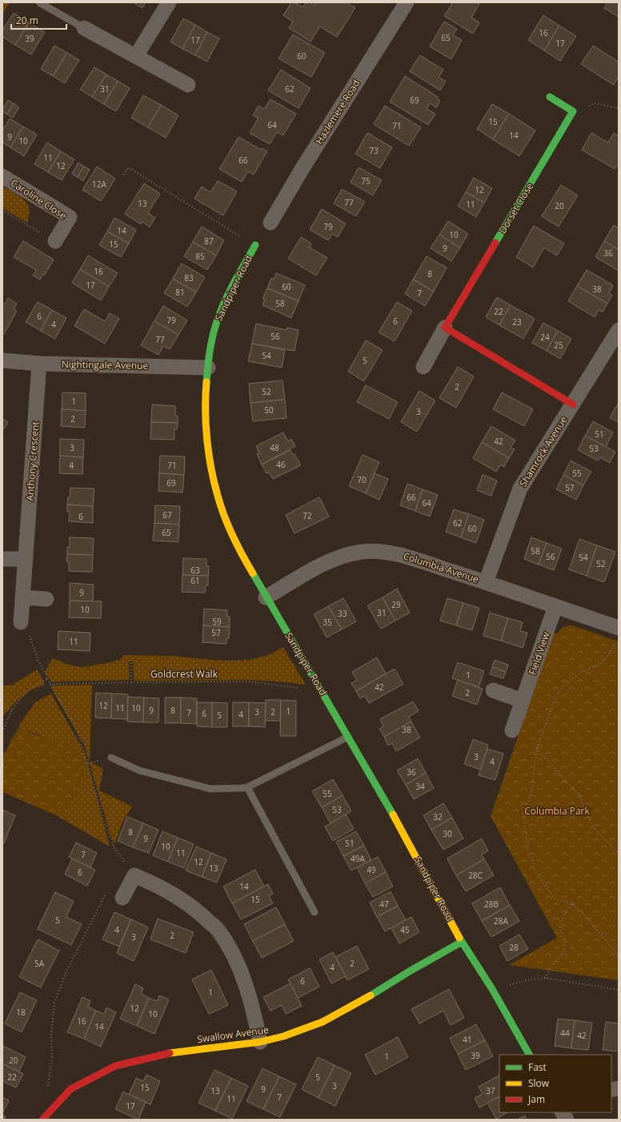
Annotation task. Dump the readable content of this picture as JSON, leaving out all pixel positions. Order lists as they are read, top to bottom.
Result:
{
  "streets": {
    "street": [
      "Hazlemere Road",
      "Caroline Close",
      "Dorset Close",
      "Sandpiper Road",
      "Nightingale Avenue",
      "Shamrock Avenue",
      "Anthony Crescent",
      "Columbia Avenue",
      "Field View",
      "Swallow Avenue"
    ],
    "path": ["Goldcrest Walk"]
  },
  "crossings": [
    ["Sandpiper Road", "Nightingale Avenue"],
    ["Sandpiper Road", "Columbia Avenue"],
    ["Sandpiper Road", "Goldcrest Walk"],
    ["Sandpiper Road", "Swallow Avenue"],
    ["Nightingale Avenue", "Anthony Crescent"],
    ["Shamrock Avenue", "Columbia Avenue"],
    ["Columbia Avenue", "Field View"]
  ],
  "parks": ["Columbia Park"],
  "house_numbers": [
    "16",
    "65",
    "39",
    "17",
    "17",
    "60",
    "31",
    "62",
    "69",
    "15",
    "64",
    "71",
    "14",
    "9",
    "10",
    "73",
    "11",
    "66",
    "12",
    "75",
    "12A",
    "12",
    "77",
    "13",
    "11",
    "20",
    "79",
    "14",
    "10",
    "87",
    "15",
    "9",
    "36",
    "85",
    "16",
    "8",
    "83",
    "17",
    "60",
    "38",
    "81",
    "7",
    "58",
    "22",
    "6",
    "79",
    "6",
    "23",
    "4",
    "56",
    "24",
    "77",
    "25",
    "54",
    "5",
    "2",
    "52",
    "1",
    "50",
    "3",
    "2",
    "51",
    "42",
    "3",
    "48",
    "53",
    "46",
    "4",
    "71",
    "55",
    "70",
    "69",
    "57",
    "66",
    "64",
    "67",
    "72",
    "6",
    "62",
    "60",
    "65",
    "58",
    "56",
    "54",
    "52",
    "63",
    "61",
    "9",
    "29",
    "10",
    "31",
    "33",
    "59",
    "35",
    "57",
    "11",
    "1",
    "42",
    "2",
    "12",
    "11",
    "10",
    "9",
    "8",
    "1",
    "3",
    "2",
    "7",
    "6",
    "4",
    "5",
    "38",
    "3",
    "4",
    "36",
    "34",
    "55",
    "53",
    "32",
    "8",
    "30",
    "9",
    "51",
    "10",
    "11",
    "7",
    "49A",
    "12",
    "13",
    "49",
    "6",
    "28C",
    "14",
    "15",
    "47",
    "28B",
    "5",
    "28A",
    "4",
    "45",
    "2",
    "3",
    "28",
    "5A",
    "2",
    "4",
    "6",
    "1",
    "12",
    "18",
    "10",
    "16",
    "14",
    "44",
    "42",
    "41",
    "39",
    "1",
    "20",
    "22",
    "5",
    "3",
    "15",
    "9",
    "13",
    "37",
    "7",
    "11",
    "17"
  ],
  "legend": ["Fast", "Slow", "Jam"],
  "scale_bar": "20 m"
}
